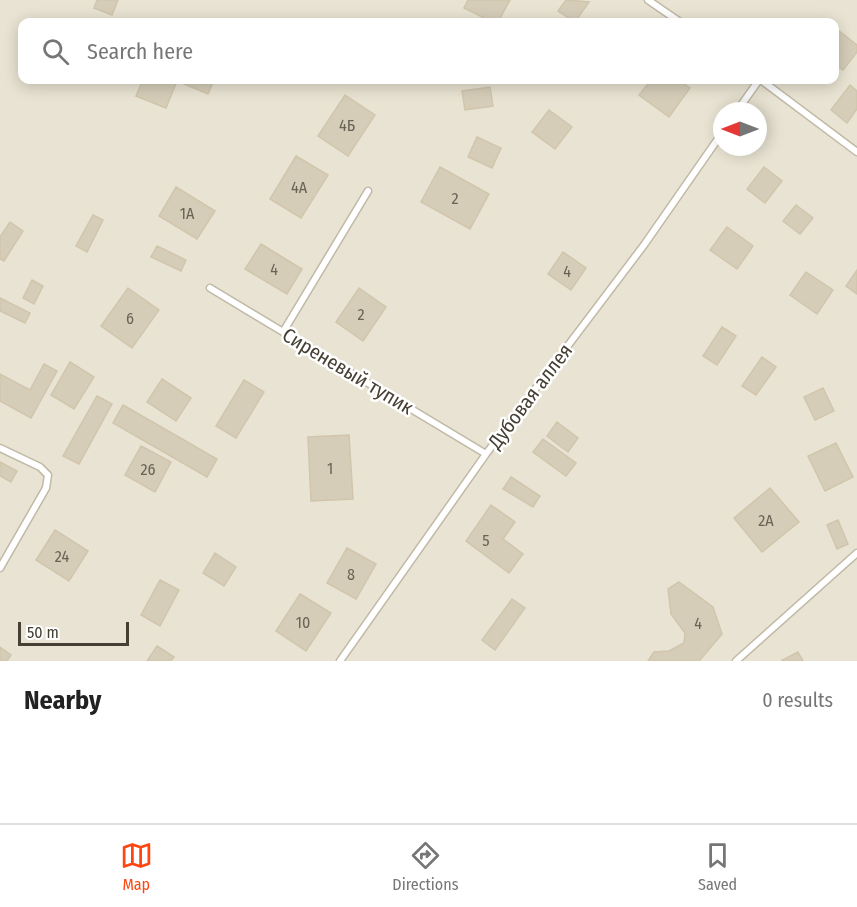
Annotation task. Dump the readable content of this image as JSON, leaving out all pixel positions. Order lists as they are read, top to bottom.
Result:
{
  "streets": {
    "lane": ["Сиреневый тупик", "Дубовая аллея"]
  },
  "crossings": [
    ["Сиреневый тупик", "Дубовая аллея"]
  ],
  "house_numbers": [
    "4Б",
    "4А",
    "2",
    "1А",
    "4",
    "4",
    "2",
    "6",
    "1",
    "26",
    "2А",
    "5",
    "24",
    "8",
    "10",
    "4"
  ],
  "scale_bar": "50 m",
  "north": "left",
  "page": {
    "search": "Search here",
    "scale": "50 m",
    "heading": ["Nearby", "0 results"],
    "nav": ["Map", "Directions", "Saved"]
  }
}
